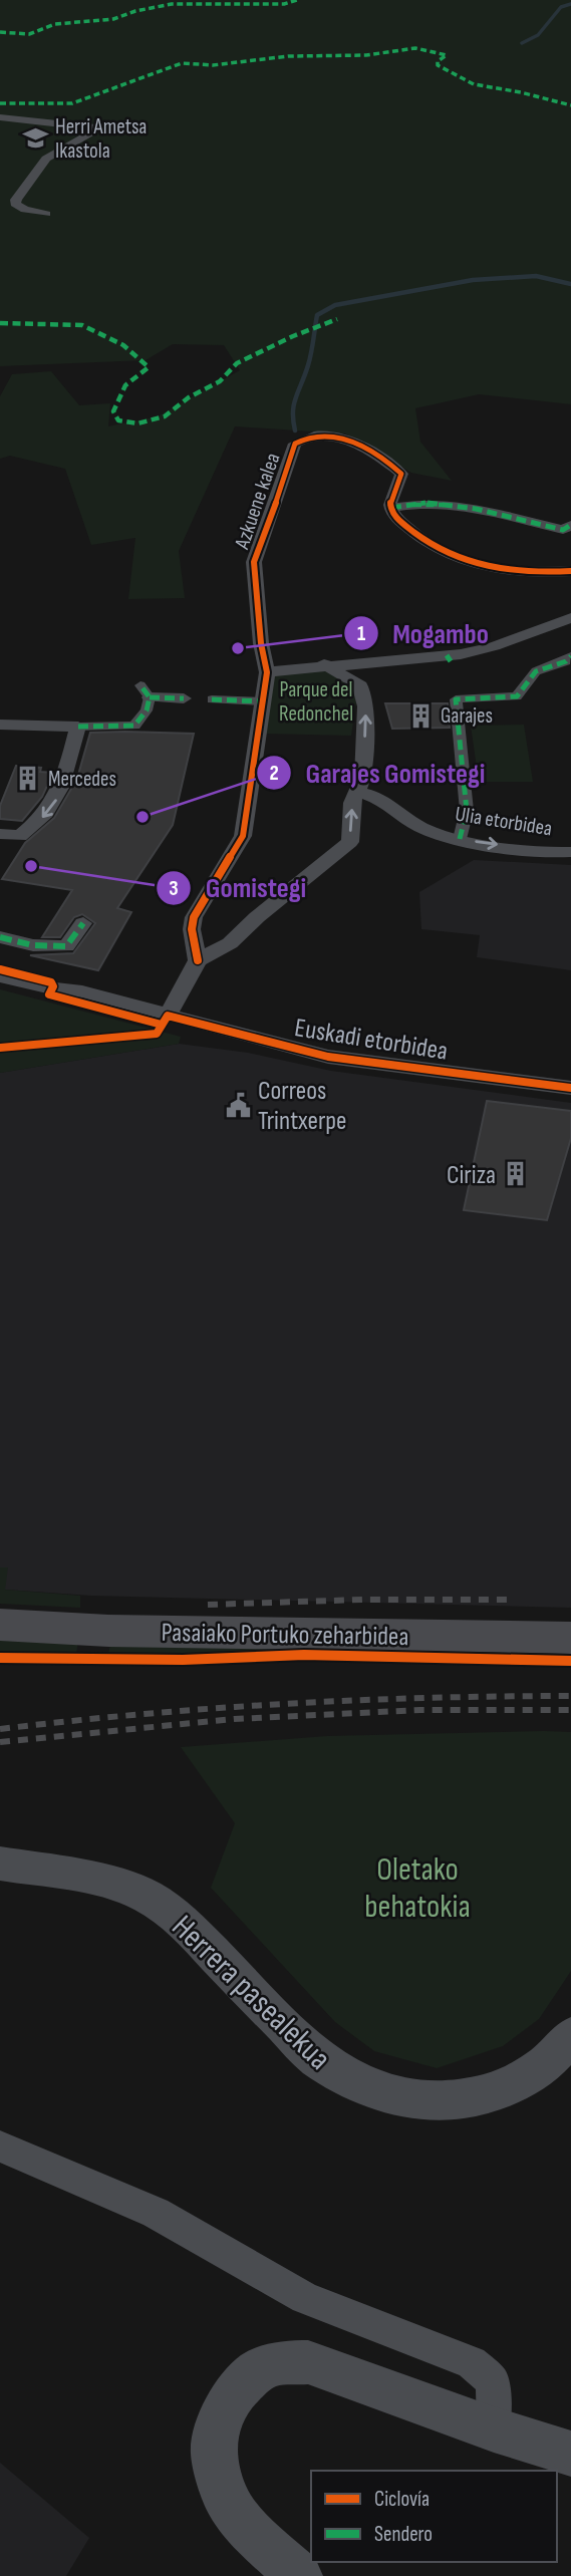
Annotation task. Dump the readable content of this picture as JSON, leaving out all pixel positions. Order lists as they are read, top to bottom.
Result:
{
  "streets": {
    "main road": ["Pasaiako Portuko zeharbidea"],
    "street": [
      "Azkuene kalea",
      "Ulia etorbidea",
      "Euskadi etorbidea",
      "Herrera pasealekua"
    ]
  },
  "one_way": ["Ulia etorbidea"],
  "parks": ["Parque del Redonchel", "Oletako behatokia"],
  "places": {
    "school or university": ["Herri Ametsa Ikastola"],
    "other": ["Mogambo", "Garajes Gomistegi", "Gomistegi"],
    "building": ["Garajes", "Mercedes", "Ciriza"],
    "public building": ["Correos Trintxerpe"]
  },
  "legend": ["Ciclovía", "Sendero"]
}
